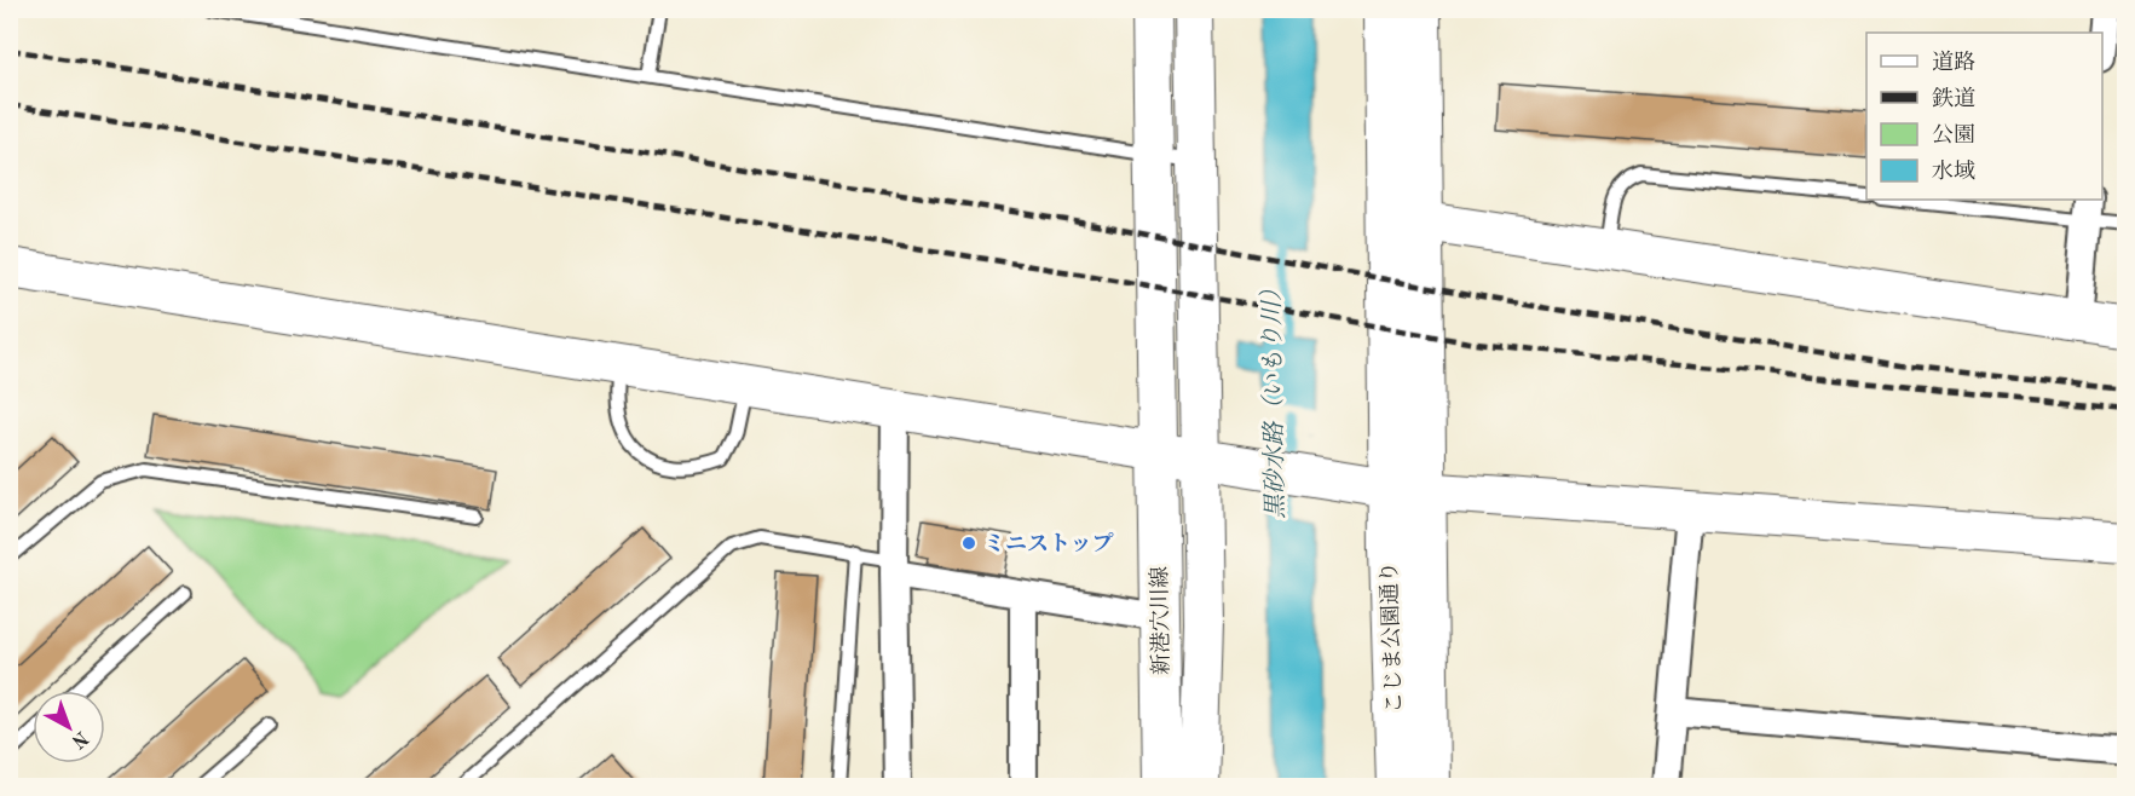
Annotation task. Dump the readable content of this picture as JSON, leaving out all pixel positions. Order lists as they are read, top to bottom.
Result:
{
  "streets": {
    "street": ["新港穴川線", "こじま公園通り"]
  },
  "water": ["黒砂水路（いもり川）"],
  "places": ["ミニストップ"],
  "legend": [
    "道路",
    "鉄道",
    "公園",
    "水域"
  ],
  "north": "bottom right"
}
